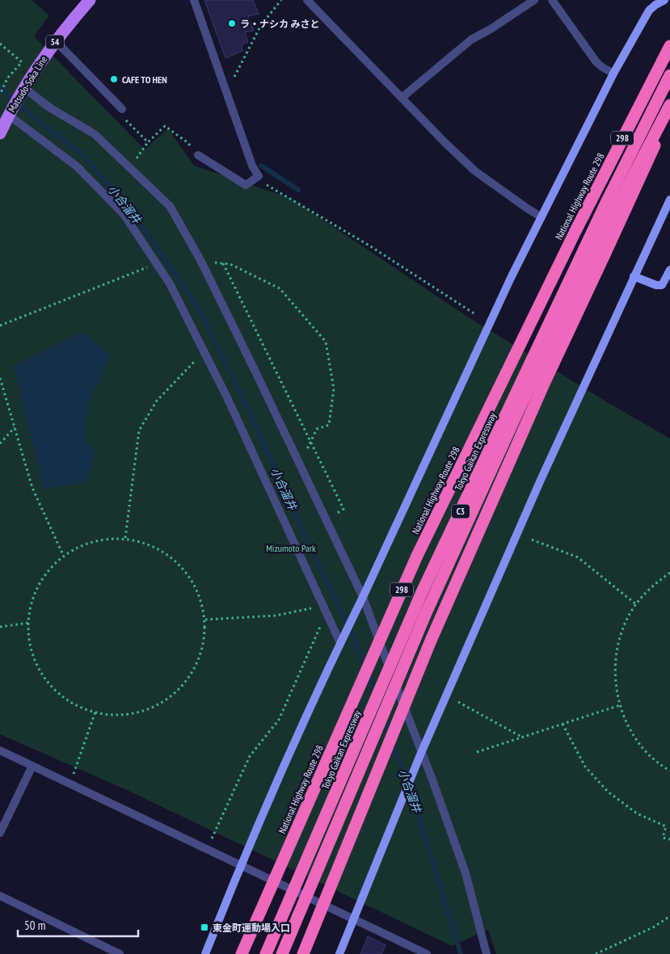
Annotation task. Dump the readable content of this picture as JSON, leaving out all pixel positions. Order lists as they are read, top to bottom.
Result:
{
  "streets": {
    "highway": [
      "298",
      "National Highway Route 298",
      "Tokyo Gaikan Expressway",
      "C3"
    ],
    "main road": ["54", "Matsudo-Soka Line"]
  },
  "water": ["小合溜井"],
  "parks": ["Mizumoto Park"],
  "places": {
    "other": ["ラ・ナシカ みさと", "CAFE TO HEN"],
    "transit": ["東金町運動場入口"]
  },
  "scale_bar": "50 m"
}
